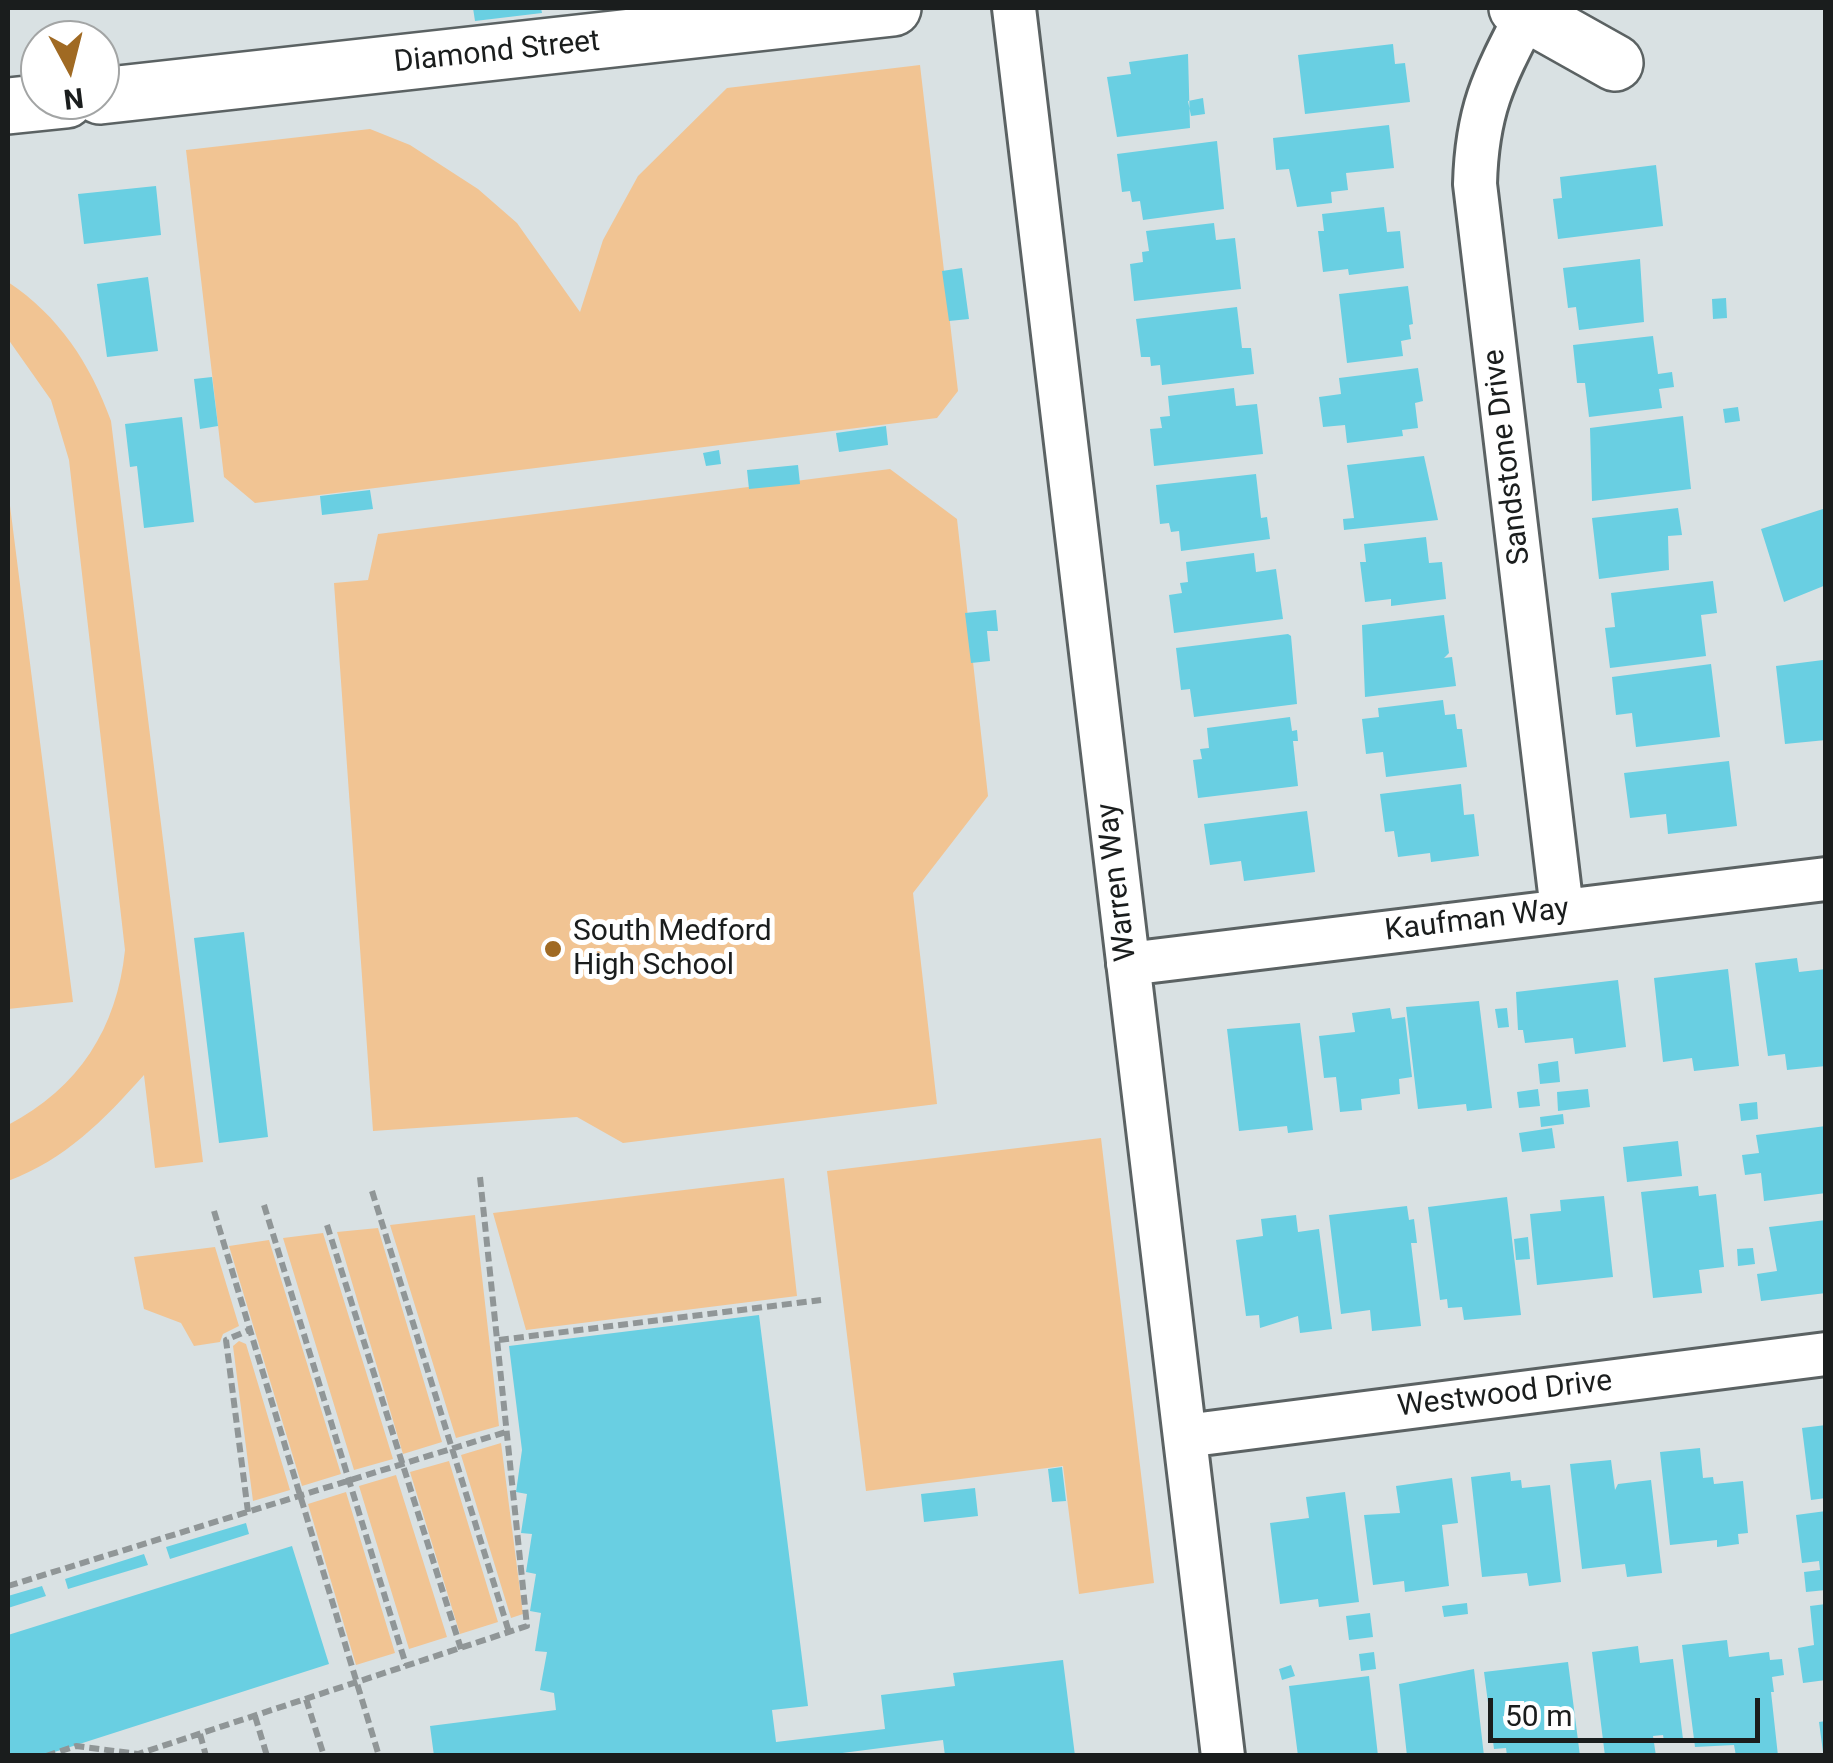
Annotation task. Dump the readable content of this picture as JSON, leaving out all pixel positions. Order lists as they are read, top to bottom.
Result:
{
  "streets": {
    "street": [
      "Diamond Street",
      "Sandstone Drive",
      "Warren Way",
      "Kaufman Way",
      "Westwood Drive"
    ]
  },
  "crossings": [
    ["Sandstone Drive", "Kaufman Way"],
    ["Warren Way", "Kaufman Way"],
    ["Warren Way", "Westwood Drive"]
  ],
  "places": ["South Medford High School"],
  "scale_bar": "50 m",
  "north": "bottom"
}
